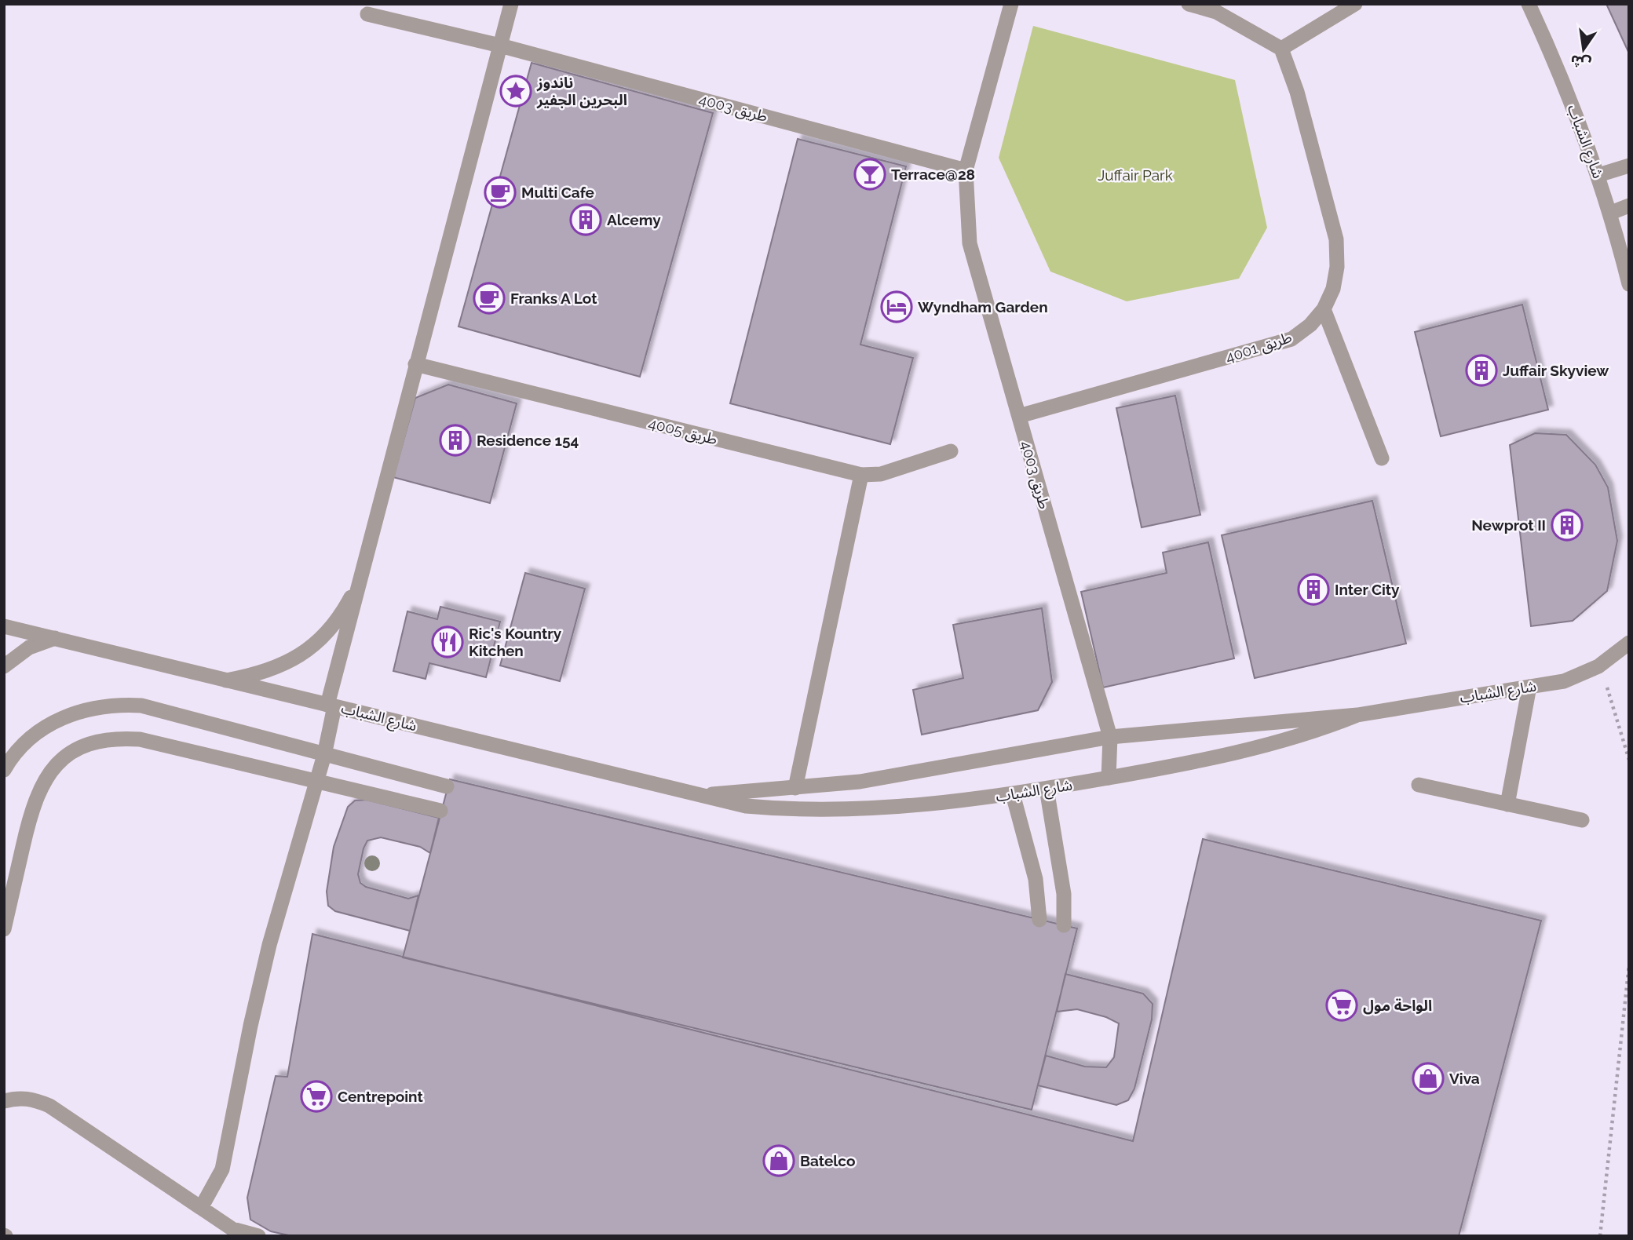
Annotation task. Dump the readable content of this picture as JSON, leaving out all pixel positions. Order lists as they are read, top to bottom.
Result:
{
  "streets": {
    "street": [
      "طريق 4003",
      "شارع الشباب",
      "طريق 4001",
      "طريق 4005"
    ]
  },
  "crossings": [
    ["طريق 4003", "شارع الشباب"],
    ["طريق 4003", "طريق 4001"]
  ],
  "parks": ["Juffair Park"],
  "places": {
    "place": ["ناندوز البحرين الجفير"],
    "bar": ["Terrace@28"],
    "cafe": ["Multi Cafe", "Franks A Lot"],
    "building": [
      "Alcemy",
      "Juffair Skyview",
      "Residence 154",
      "Newprot II",
      "Inter City"
    ],
    "hotel": ["Wyndham Garden"],
    "restaurant": ["Ric's Kountry Kitchen"],
    "supermarket": ["الواحة مول", "Centrepoint"],
    "shop": ["Viva", "Batelco"]
  },
  "north": "bottom"
}
